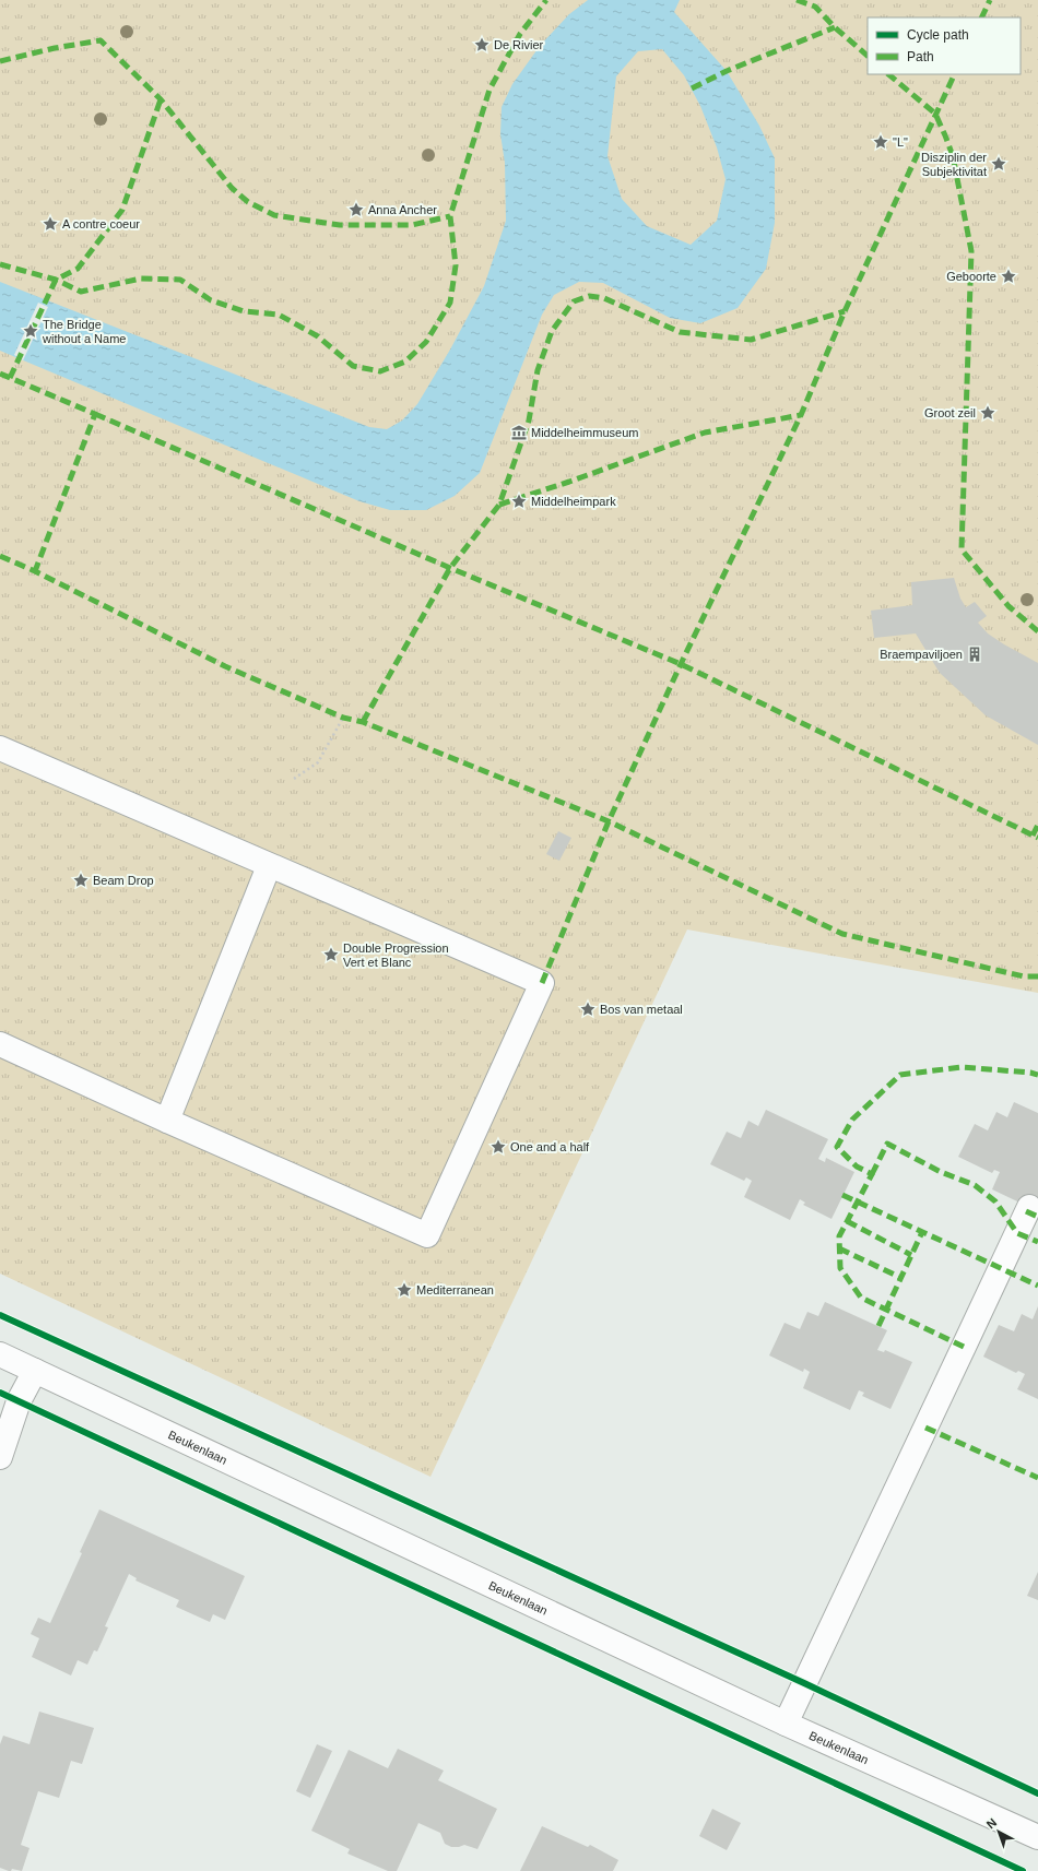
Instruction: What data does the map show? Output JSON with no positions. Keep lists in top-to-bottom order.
{
  "streets": {
    "street": ["Beukenlaan"]
  },
  "places": {
    "place": [
      "De Rivier",
      "\"L\"",
      "Disziplin der Subjektivitat",
      "Anna Ancher",
      "A contre coeur",
      "Geboorte",
      "The Bridge without a Name",
      "Groot zeil",
      "Middelheimpark",
      "Beam Drop",
      "Double Progression Vert et Blanc",
      "Bos van metaal",
      "One and a half",
      "Mediterranean"
    ],
    "museum": ["Middelheimmuseum"],
    "building": ["Braempaviljoen"]
  },
  "legend": ["Cycle path", "Path"],
  "north": "top left"
}
